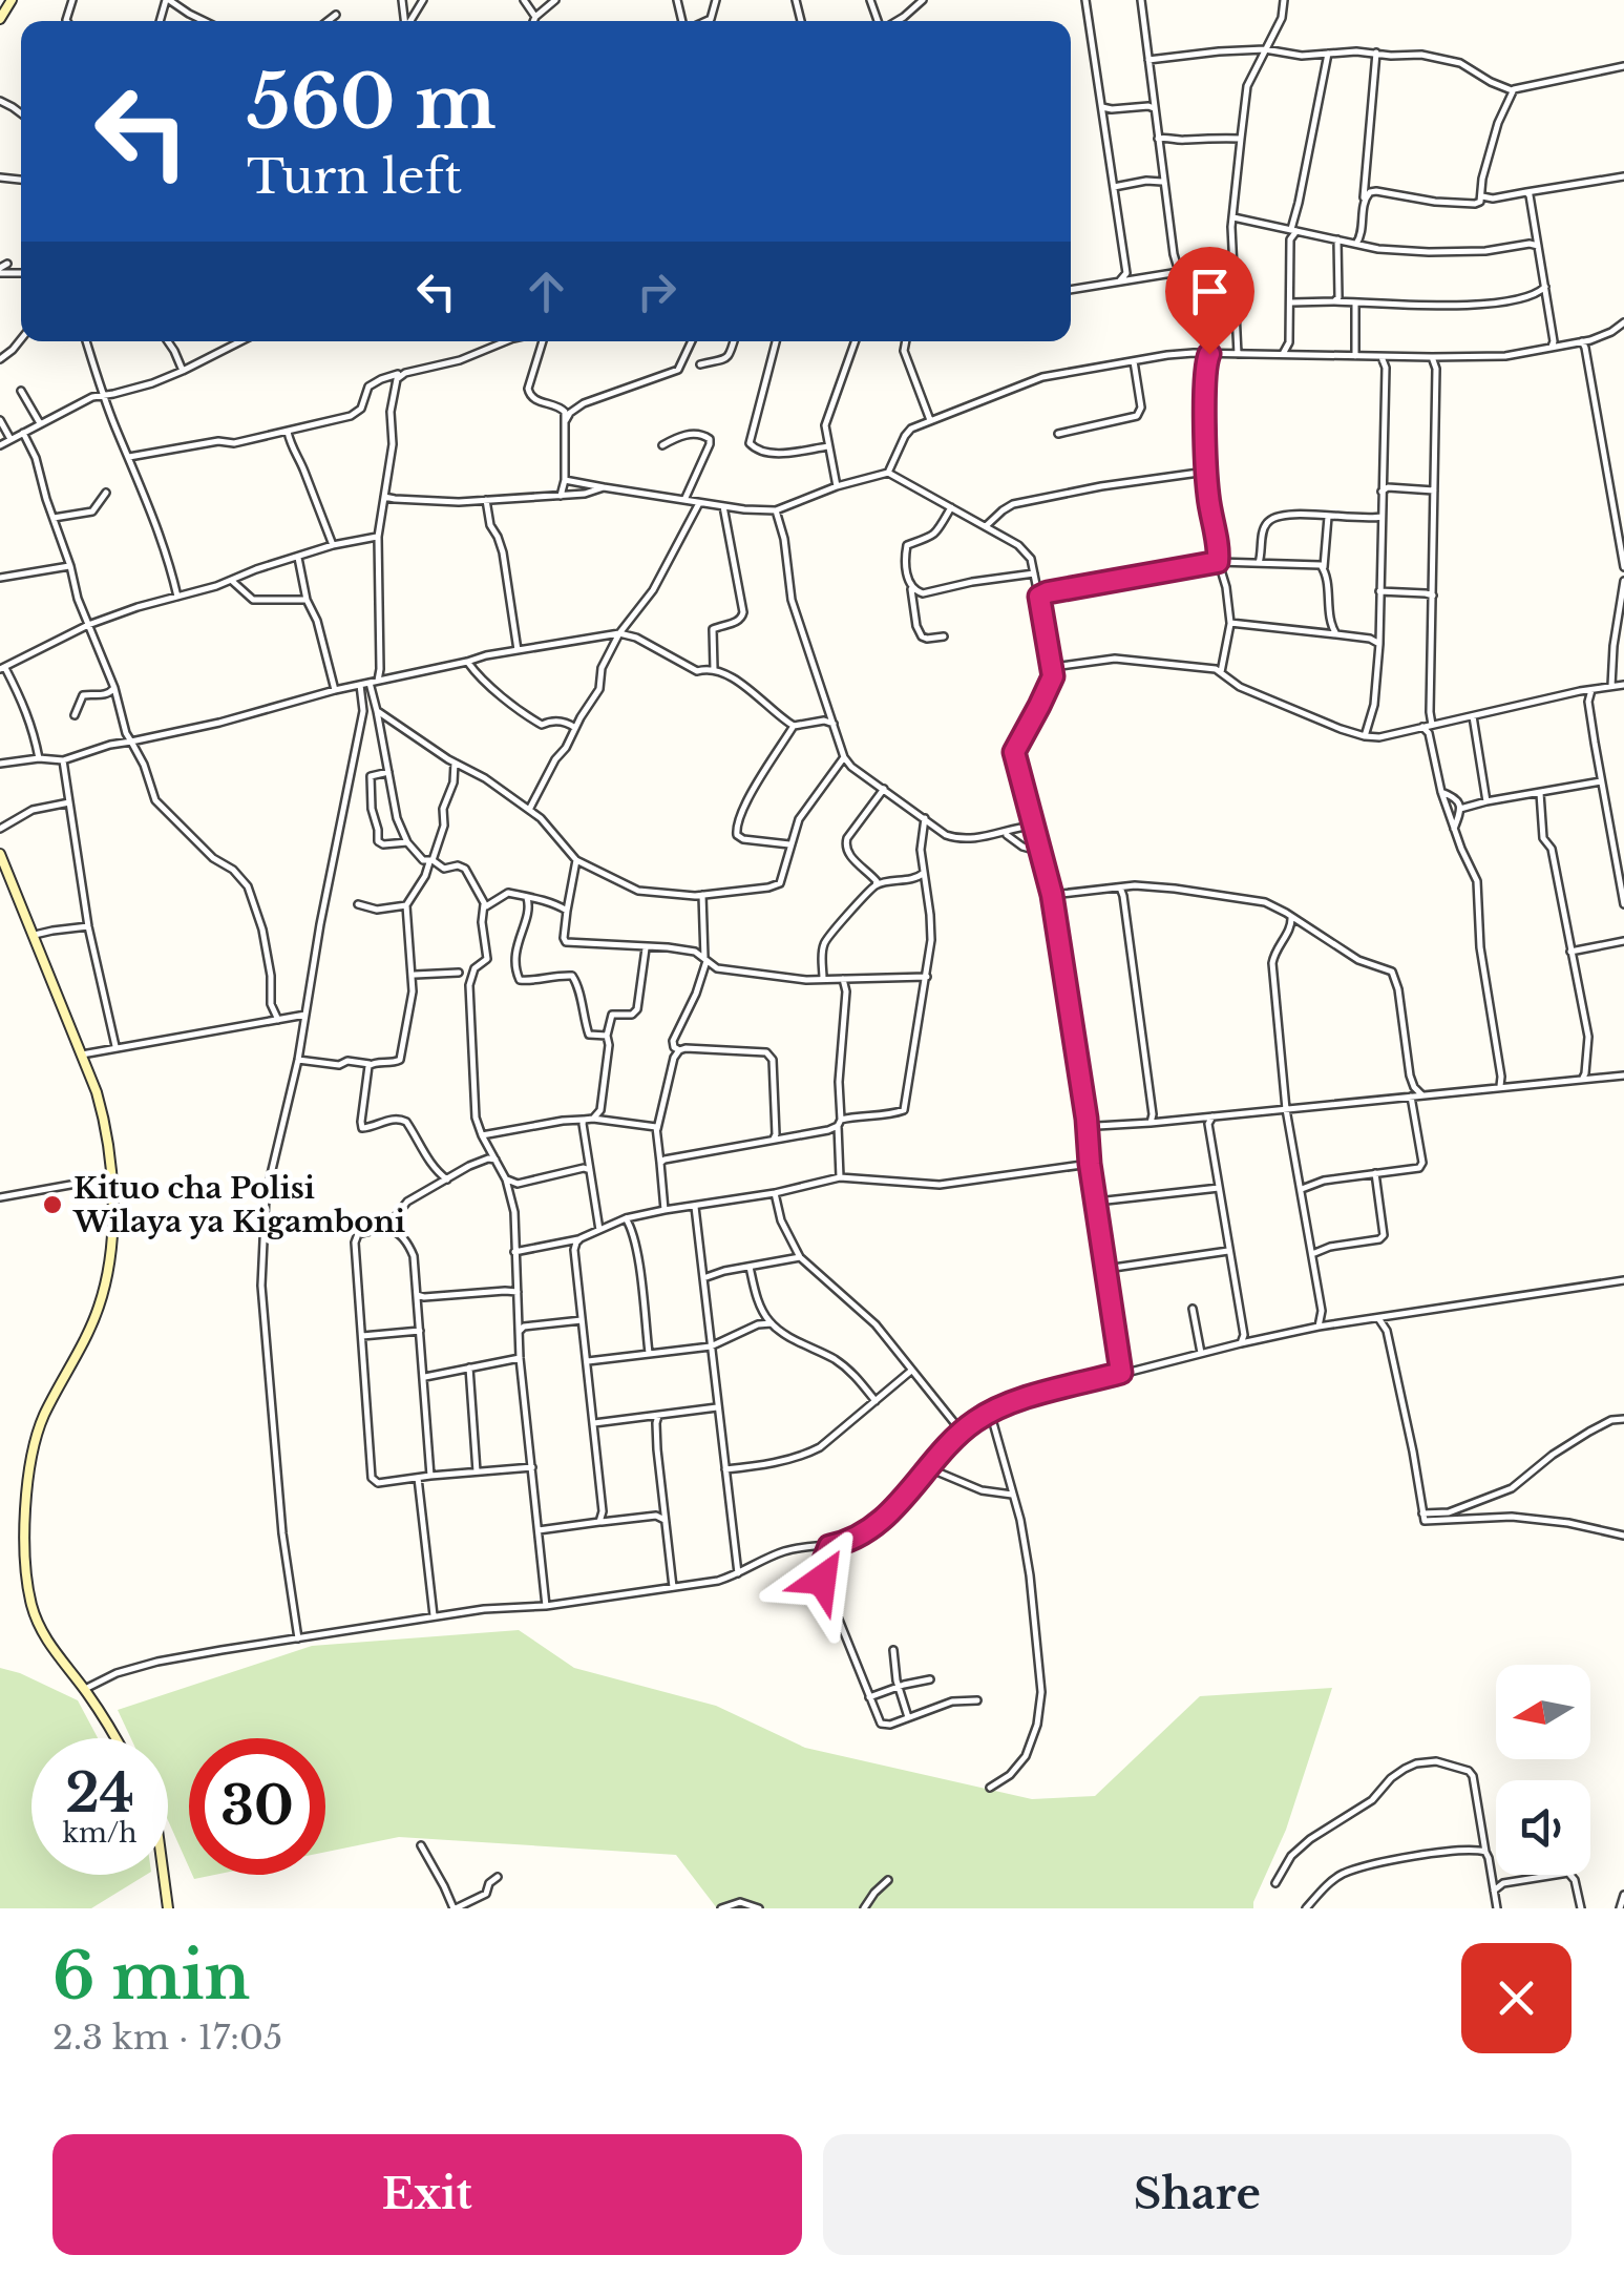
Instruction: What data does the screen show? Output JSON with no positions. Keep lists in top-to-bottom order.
{
  "places": ["Kituo cha Polisi Wilaya ya Kigamboni"],
  "north": "left",
  "page": {
    "turn": ["560 m", "Turn left"],
    "speed": "24 km/h",
    "limit": "30",
    "heading": ["6 min", "2.3 km · 17:05"],
    "buttons": ["Exit", "Share"]
  }
}
